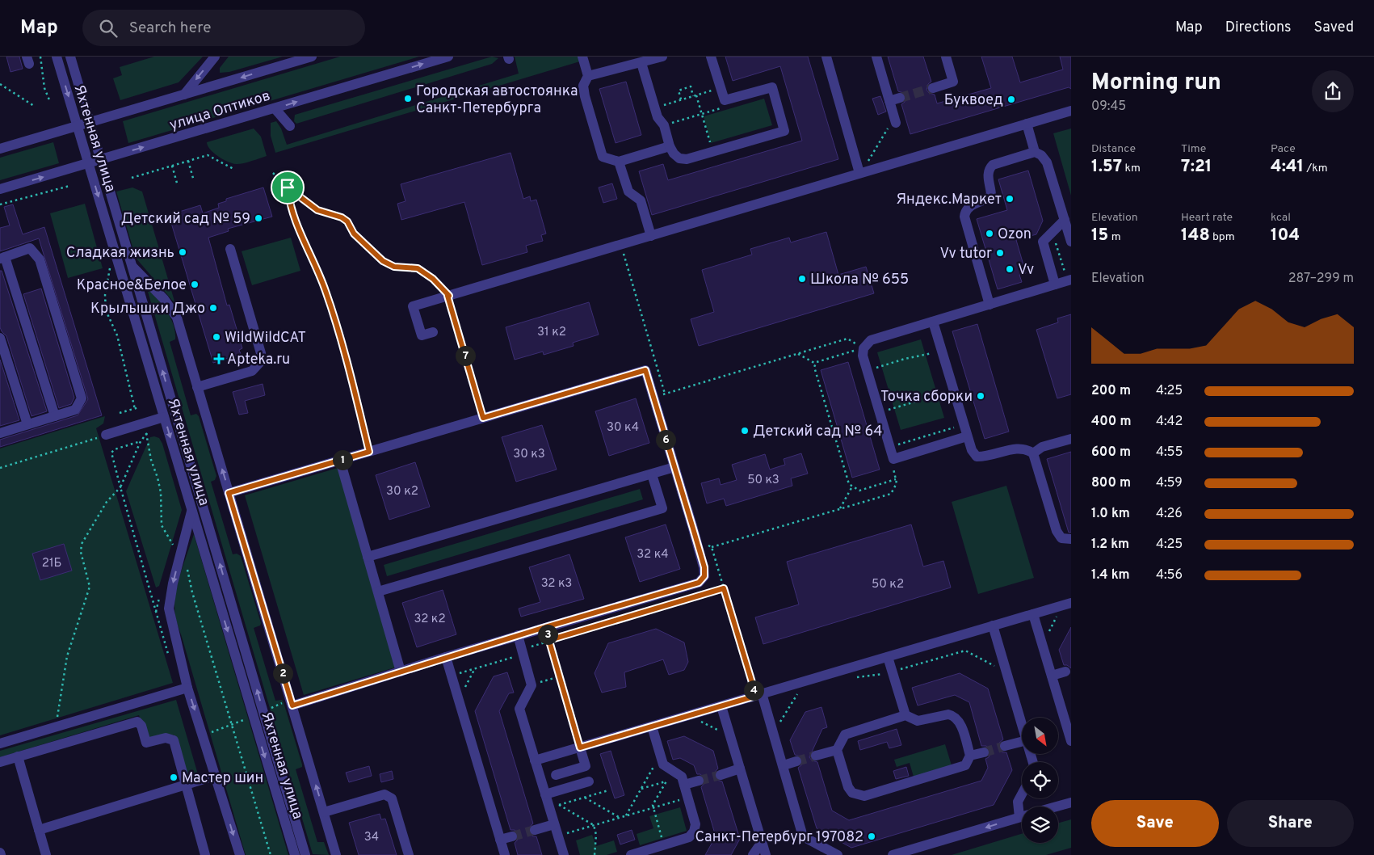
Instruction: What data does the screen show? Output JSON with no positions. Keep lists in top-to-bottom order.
{
  "streets": {
    "street": ["улица Оптиков", "Яхтенная улица"]
  },
  "crossings": [
    ["улица Оптиков", "Яхтенная улица"]
  ],
  "places": {
    "other": [
      "Городская автостоянка Санкт-Петербурга",
      "Буквоед",
      "Яндекс.Маркет",
      "Детский сад № 59",
      "Ozon",
      "Сладкая жизнь",
      "Vv tutor",
      "Vv",
      "Школа № 655",
      "Красное&Белое",
      "Крылышки Джо",
      "WildWildCAT",
      "Точка сборки",
      "Детский сад № 64",
      "Мастер шин",
      "Санкт-Петербург 197082"
    ],
    "health": ["Apteka.ru"]
  },
  "house_numbers": [
    "31 к2",
    "30 к4",
    "30 к3",
    "50 к3",
    "30 к2",
    "32 к4",
    "21Б",
    "32 к3",
    "50 к2",
    "32 к2",
    "34"
  ],
  "north": "bottom right",
  "page": {
    "header": "Map",
    "search": "Search here",
    "nav": ["Map", "Directions", "Saved"],
    "heading": ["Morning run", "09:45"],
    "stats": [
      ["Distance", "1.57 km"],
      ["Time", "7:21"],
      ["Pace", "4:41 /km"],
      ["Elevation", "15 m"],
      ["Heart rate", "148 bpm"],
      ["kcal", "104"]
    ],
    "chart": ["Elevation", "287–299 m"],
    "pins": [
      "7",
      "6",
      "1",
      "3",
      "2",
      "4"
    ],
    "list": [
      {
        "name": "200 m",
        "note": "4:25"
      },
      {
        "name": "400 m",
        "note": "4:42"
      },
      {
        "name": "600 m",
        "note": "4:55"
      },
      {
        "name": "800 m",
        "note": "4:59"
      },
      {
        "name": "1.0 km",
        "note": "4:26"
      },
      {
        "name": "1.2 km",
        "note": "4:25"
      },
      {
        "name": "1.4 km",
        "note": "4:56"
      }
    ],
    "buttons": ["Save", "Share"]
  }
}
